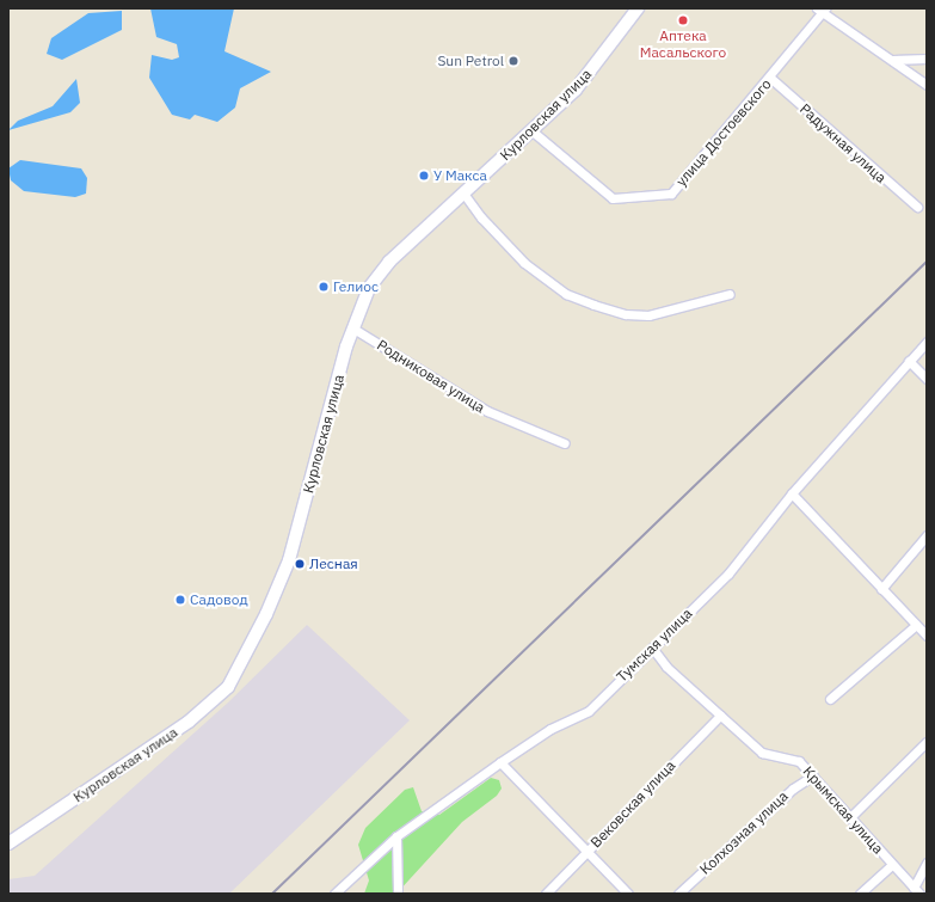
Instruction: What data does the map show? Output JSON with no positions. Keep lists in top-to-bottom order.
{
  "streets": {
    "main road": ["Курловская улица"],
    "street": [
      "улица Достоевского",
      "Радужная улица",
      "Родниковая улица",
      "Тумская улица",
      "Вековская улица",
      "Крымская улица",
      "Колхозная улица"
    ]
  },
  "crossings": [
    ["Курловская улица", "улица Достоевского"],
    ["Курловская улица", "Родниковая улица"],
    ["улица Достоевского", "Радужная улица"],
    ["Тумская улица", "Крымская улица"],
    ["Вековская улица", "Крымская улица"],
    ["Крымская улица", "Колхозная улица"]
  ],
  "places": [
    "Аптека Масальского",
    "Sun Petrol",
    "У Макса",
    "Гелиос",
    "Лесная",
    "Садовод"
  ]
}
